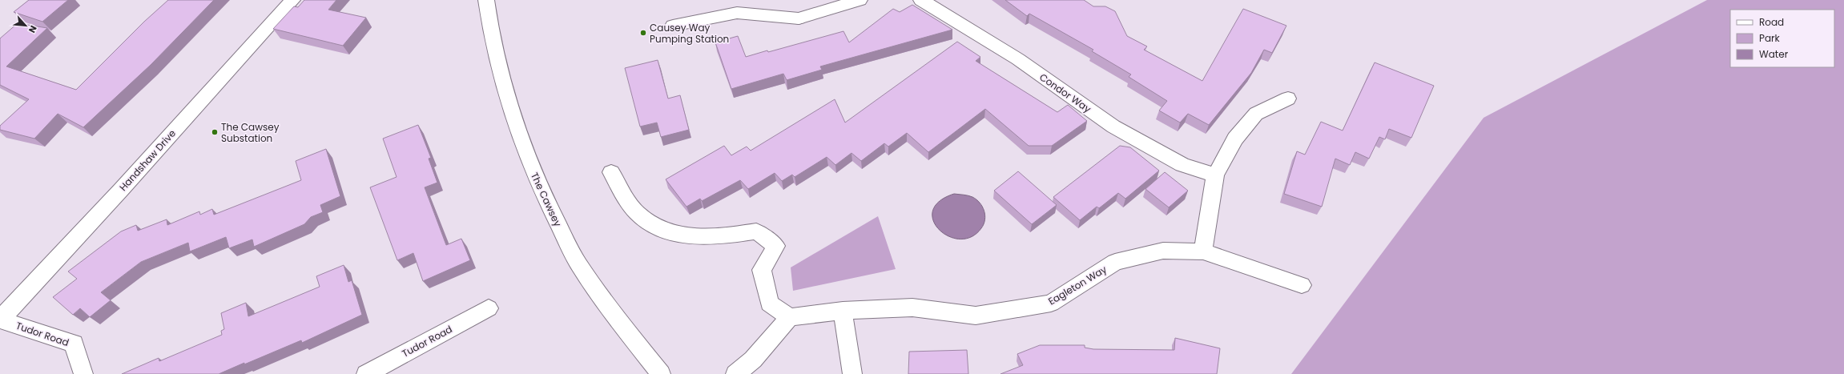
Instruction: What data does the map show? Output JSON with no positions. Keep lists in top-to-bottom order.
{
  "streets": {
    "street": [
      "Condor Way",
      "Handshaw Drive",
      "The Cawsey",
      "Eagleton Way",
      "Tudor Road"
    ]
  },
  "crossings": [
    ["Handshaw Drive", "Tudor Road"]
  ],
  "places": ["Causey Way Pumping Station", "The Cawsey Substation"],
  "legend": ["Road", "Park", "Water"],
  "north": "bottom right"
}
